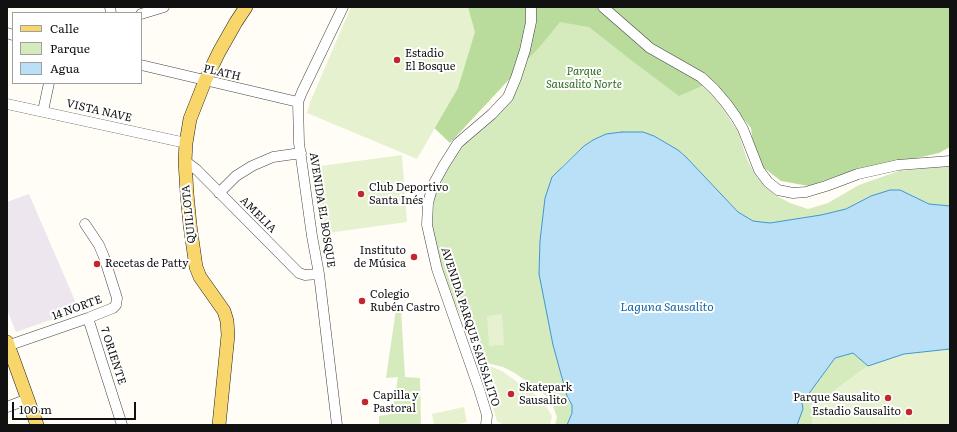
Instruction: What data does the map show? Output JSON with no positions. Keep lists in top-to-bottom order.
{
  "streets": {
    "main road": ["QUILLOTA"],
    "street": [
      "PLATH",
      "VISTA NAVE",
      "AVENIDA EL BOSQUE",
      "AMELIA",
      "14 NORTE",
      "AVENIDA PARQUE SAUSALITO",
      "7 ORIENTE"
    ]
  },
  "crossings": [
    ["PLATH", "AVENIDA EL BOSQUE"],
    ["PLATH", "QUILLOTA"],
    ["VISTA NAVE", "QUILLOTA"],
    ["AVENIDA EL BOSQUE", "AMELIA"],
    ["QUILLOTA", "AMELIA"],
    ["14 NORTE", "7 ORIENTE"]
  ],
  "water": ["Laguna Sausalito"],
  "parks": ["Parque Sausalito Norte"],
  "places": [
    "Estadio El Bosque",
    "Club Deportivo Santa Inés",
    "Instituto de Música",
    "Recetas de Patty",
    "Colegio Rubén Castro",
    "Skatepark Sausalito",
    "Parque Sausalito",
    "Capilla y Pastoral",
    "Estadio Sausalito"
  ],
  "legend": ["Calle", "Parque", "Agua"],
  "scale_bar": "100 m"
}
